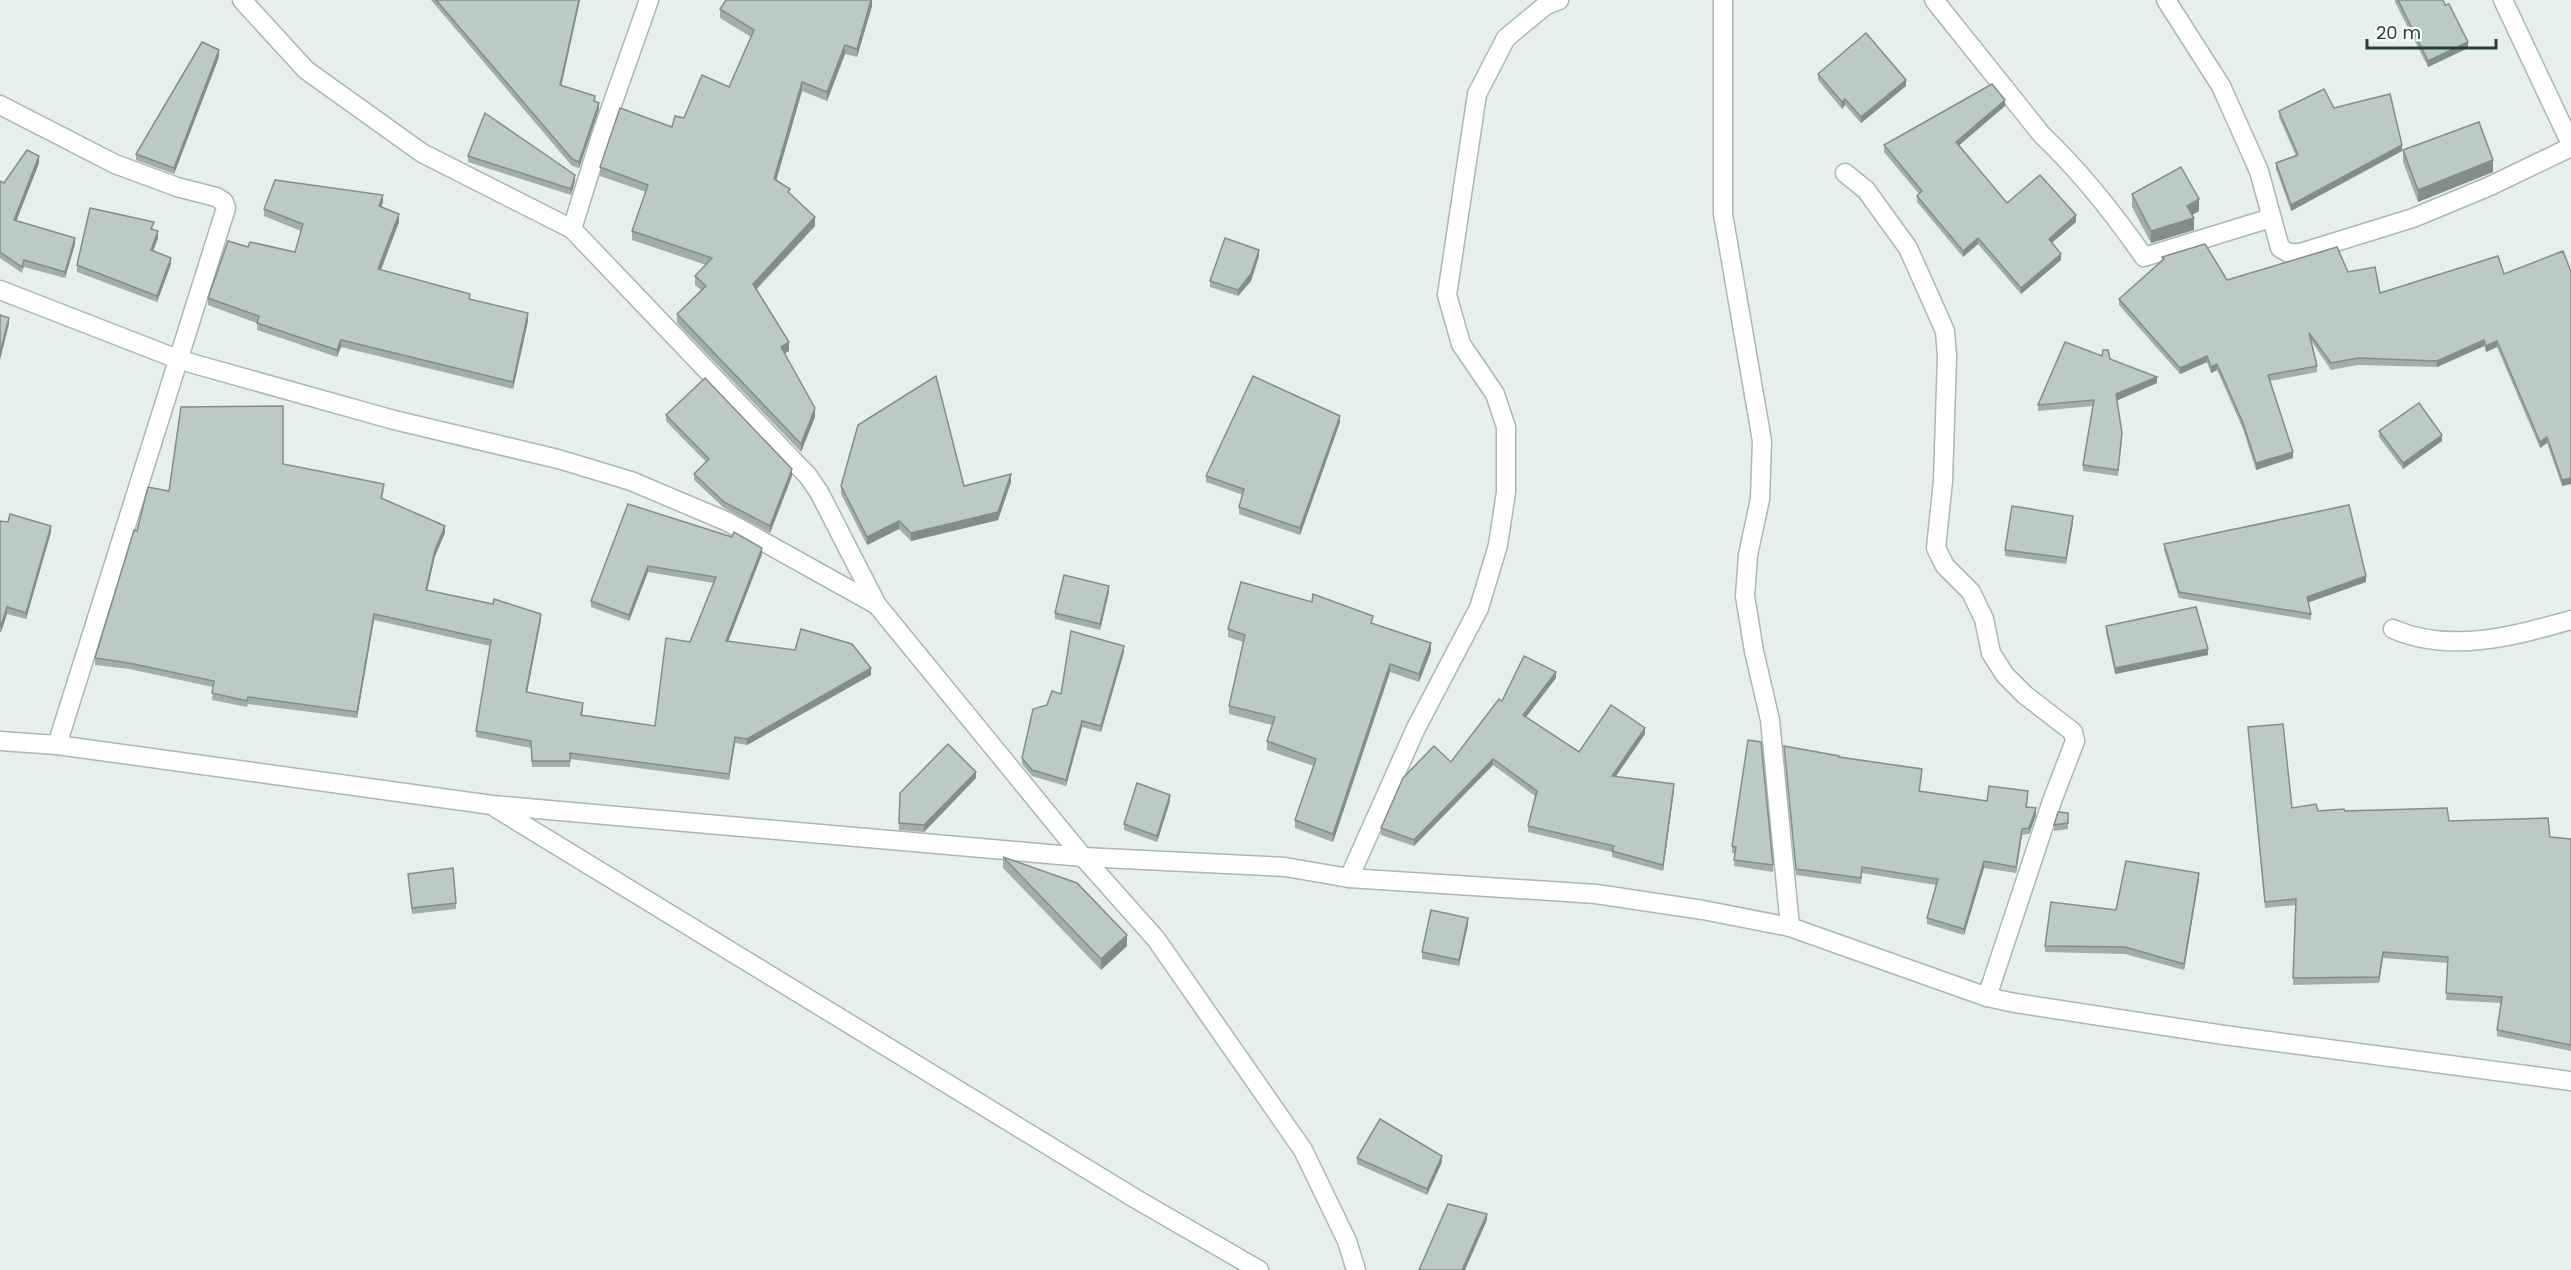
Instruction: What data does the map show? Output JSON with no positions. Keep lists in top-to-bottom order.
{
  "scale_bar": "20 m"
}
